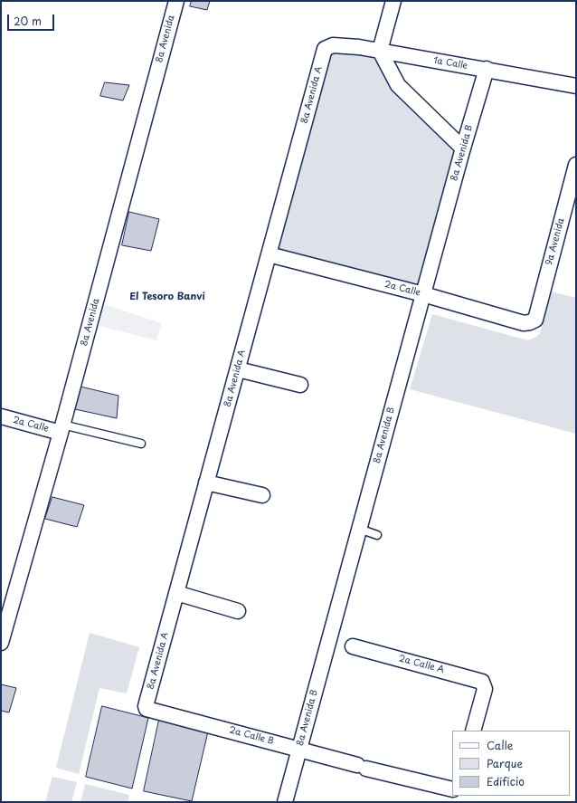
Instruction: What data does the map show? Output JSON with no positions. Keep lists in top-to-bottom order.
{
  "streets": {
    "street": [
      "8a Avenida",
      "1a Calle",
      "8a Avenida A",
      "8a Avenida B",
      "9a Avenida",
      "2a Calle",
      "2a Calle A",
      "2a Calle B"
    ]
  },
  "crossings": [
    ["8a Avenida", "2a Calle"],
    ["1a Calle", "8a Avenida A"],
    ["1a Calle", "8a Avenida B"],
    ["8a Avenida A", "2a Calle"],
    ["8a Avenida A", "2a Calle B"],
    ["8a Avenida B", "2a Calle"],
    ["8a Avenida B", "2a Calle B"],
    ["9a Avenida", "2a Calle"]
  ],
  "districts": ["El Tesoro Banvi"],
  "legend": ["Calle", "Parque", "Edificio"],
  "scale_bar": "20 m"
}
